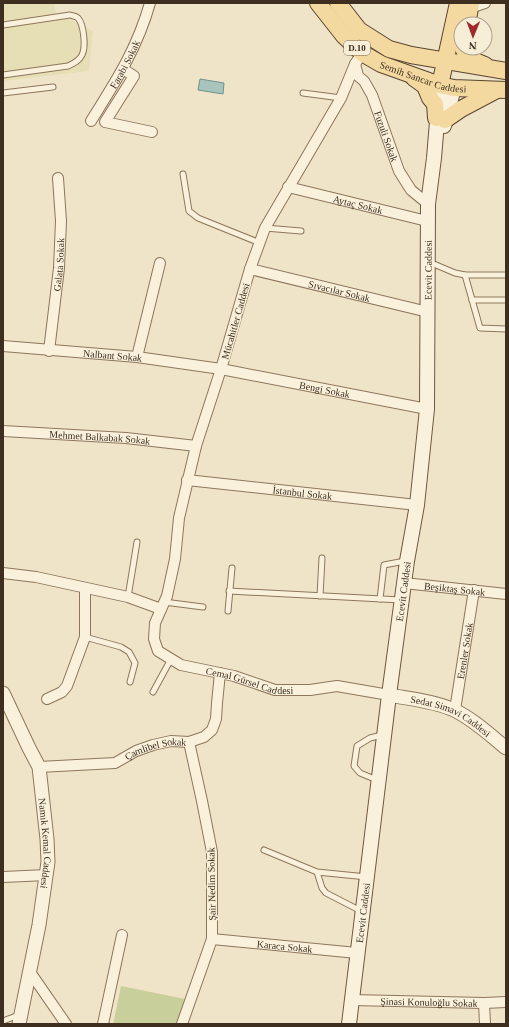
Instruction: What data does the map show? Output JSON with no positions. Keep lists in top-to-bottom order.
{
  "streets": {
    "main road": ["D.10", "Semih Sancar Caddesi", "Ecevit Caddesi"],
    "street": [
      "Farabi Sokak",
      "Fuzuli Sokak",
      "Aytaç Sokak",
      "Galata Sokak",
      "Sıvacılar Sokak",
      "Mücahitler Caddesi",
      "Nalbant Sokak",
      "Bengi Sokak",
      "Mehmet Balkabak Sokak",
      "İstanbul Sokak",
      "Beşiktaş Sokak",
      "Erenler Sokak",
      "Cemal Gürsel Caddesi",
      "Sedat Simavi Caddesi",
      "Çamlibel Sokak",
      "Namık Kemal Caddesi",
      "Şair Nedim Sokak",
      "Karaca Sokak",
      "Şinasi Konuloğlu Sokak"
    ]
  },
  "crossings": [
    ["Semih Sancar Caddesi", "Fuzuli Sokak"],
    ["Semih Sancar Caddesi", "Ecevit Caddesi"],
    ["Semih Sancar Caddesi", "Mücahitler Caddesi"],
    ["Fuzuli Sokak", "Ecevit Caddesi"],
    ["Fuzuli Sokak", "Mücahitler Caddesi"],
    ["Aytaç Sokak", "Ecevit Caddesi"],
    ["Aytaç Sokak", "Mücahitler Caddesi"],
    ["Galata Sokak", "Nalbant Sokak"],
    ["Ecevit Caddesi", "Sıvacılar Sokak"],
    ["Ecevit Caddesi", "Bengi Sokak"],
    ["Ecevit Caddesi", "İstanbul Sokak"],
    ["Ecevit Caddesi", "Beşiktaş Sokak"],
    ["Ecevit Caddesi", "Cemal Gürsel Caddesi"],
    ["Ecevit Caddesi", "Sedat Simavi Caddesi"],
    ["Ecevit Caddesi", "Karaca Sokak"],
    ["Ecevit Caddesi", "Şinasi Konuloğlu Sokak"],
    ["Sıvacılar Sokak", "Mücahitler Caddesi"],
    ["Mücahitler Caddesi", "Nalbant Sokak"],
    ["Mücahitler Caddesi", "Bengi Sokak"],
    ["Mücahitler Caddesi", "Mehmet Balkabak Sokak"],
    ["Mücahitler Caddesi", "İstanbul Sokak"],
    ["Mücahitler Caddesi", "Cemal Gürsel Caddesi"],
    ["Nalbant Sokak", "Bengi Sokak"],
    ["Beşiktaş Sokak", "Erenler Sokak"],
    ["Erenler Sokak", "Sedat Simavi Caddesi"],
    ["Cemal Gürsel Caddesi", "Sedat Simavi Caddesi"],
    ["Cemal Gürsel Caddesi", "Çamlibel Sokak"],
    ["Çamlibel Sokak", "Namık Kemal Caddesi"],
    ["Çamlibel Sokak", "Şair Nedim Sokak"],
    ["Şair Nedim Sokak", "Karaca Sokak"]
  ],
  "north": "bottom"
}
